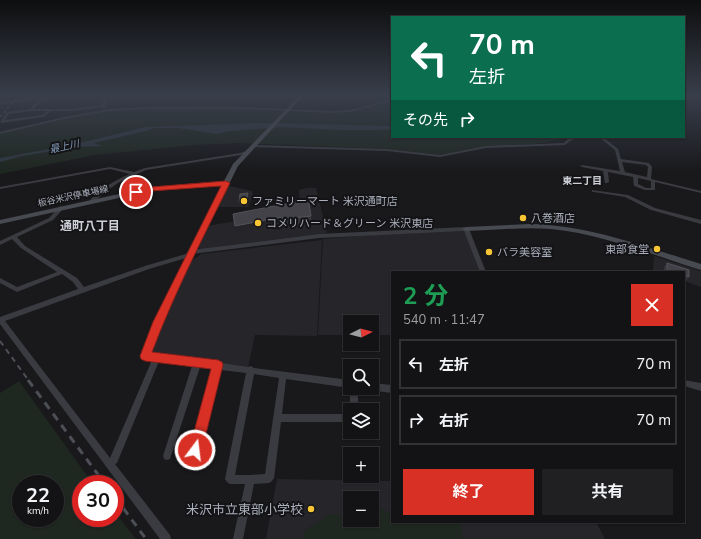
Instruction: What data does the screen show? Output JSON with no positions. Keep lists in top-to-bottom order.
{
  "streets": {
    "main road": ["板谷米沢停車場線"]
  },
  "districts": ["東二丁目", "通町八丁目"],
  "water": ["最上川"],
  "places": [
    "ファミリーマート 米沢通町店",
    "八巻酒店",
    "コメリハード＆グリーン 米沢東店",
    "東部食堂",
    "バラ美容室",
    "米沢市立東部小学校"
  ],
  "north": "right",
  "page": {
    "turn": ["70 m", "左折"],
    "then": "その先",
    "heading": ["2 分", "540 m · 11:47"],
    "map_buttons": ["+", "−"],
    "list": [
      {
        "name": "左折",
        "value": "70 m"
      },
      {
        "name": "右折",
        "value": "70 m"
      }
    ],
    "buttons": ["終了", "共有"],
    "speed": "22 km/h",
    "limit": "30"
  }
}
